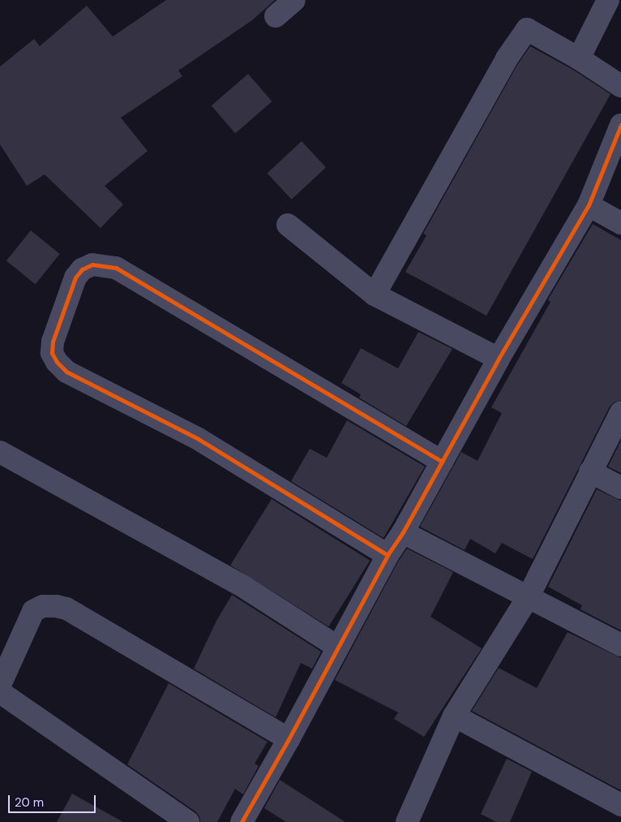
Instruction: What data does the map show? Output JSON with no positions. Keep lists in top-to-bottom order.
{
  "scale_bar": "20 m"
}
